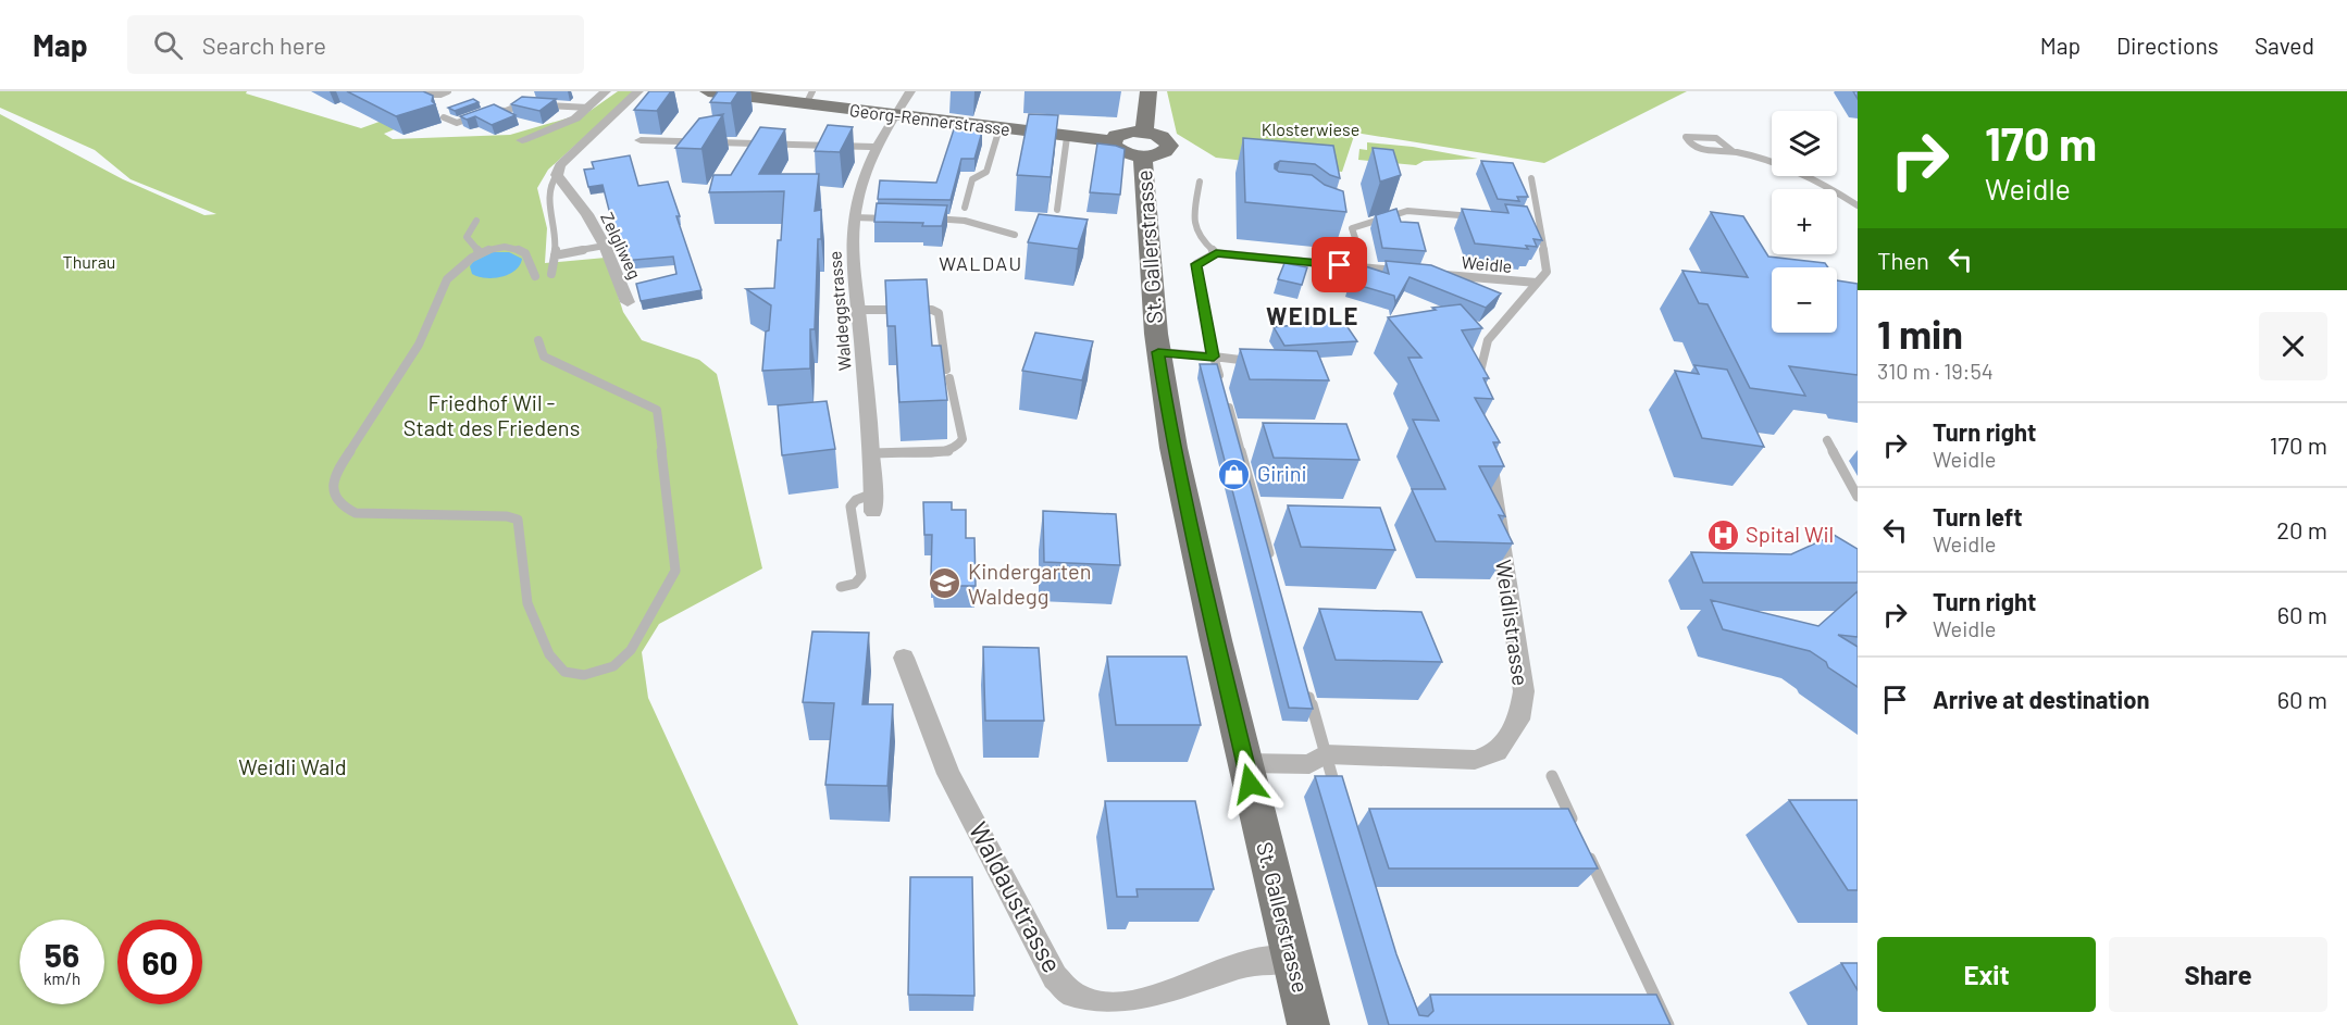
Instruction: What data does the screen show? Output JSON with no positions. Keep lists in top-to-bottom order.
{
  "streets": {
    "main road": ["Georg-Rennerstrasse", "St. Gallerstrasse"],
    "street": [
      "Zelgliweg",
      "Waldeggstrasse",
      "Weidlistrasse",
      "Waldaustrasse"
    ],
    "lane": ["Weidle"]
  },
  "crossings": [
    ["Georg-Rennerstrasse", "St. Gallerstrasse"],
    ["Georg-Rennerstrasse", "Waldeggstrasse"],
    ["St. Gallerstrasse", "Weidlistrasse"],
    ["St. Gallerstrasse", "Waldaustrasse"]
  ],
  "districts": ["WALDAU", "WEIDLE"],
  "parks": [
    "Klosterwiese",
    "Thurau",
    "Friedhof Wil - Stadt des Friedens",
    "Weidli Wald"
  ],
  "places": {
    "shop": ["Girini"],
    "hospital": ["Spital Wil"],
    "school or university": ["Kindergarten Waldegg"]
  },
  "page": {
    "header": "Map",
    "search": "Search here",
    "nav": ["Map", "Directions", "Saved"],
    "turn": ["170 m", "Weidle"],
    "map_buttons": ["+", "−"],
    "then": "Then",
    "heading": ["1 min", "310 m · 19:54"],
    "list": [
      {
        "name": "Turn right",
        "note": "Weidle",
        "value": "170 m"
      },
      {
        "name": "Turn left",
        "note": "Weidle",
        "value": "20 m"
      },
      {
        "name": "Turn right",
        "note": "Weidle",
        "value": "60 m"
      },
      {
        "name": "Arrive at destination",
        "value": "60 m"
      }
    ],
    "speed": "56 km/h",
    "limit": "60",
    "buttons": ["Exit", "Share"]
  }
}
